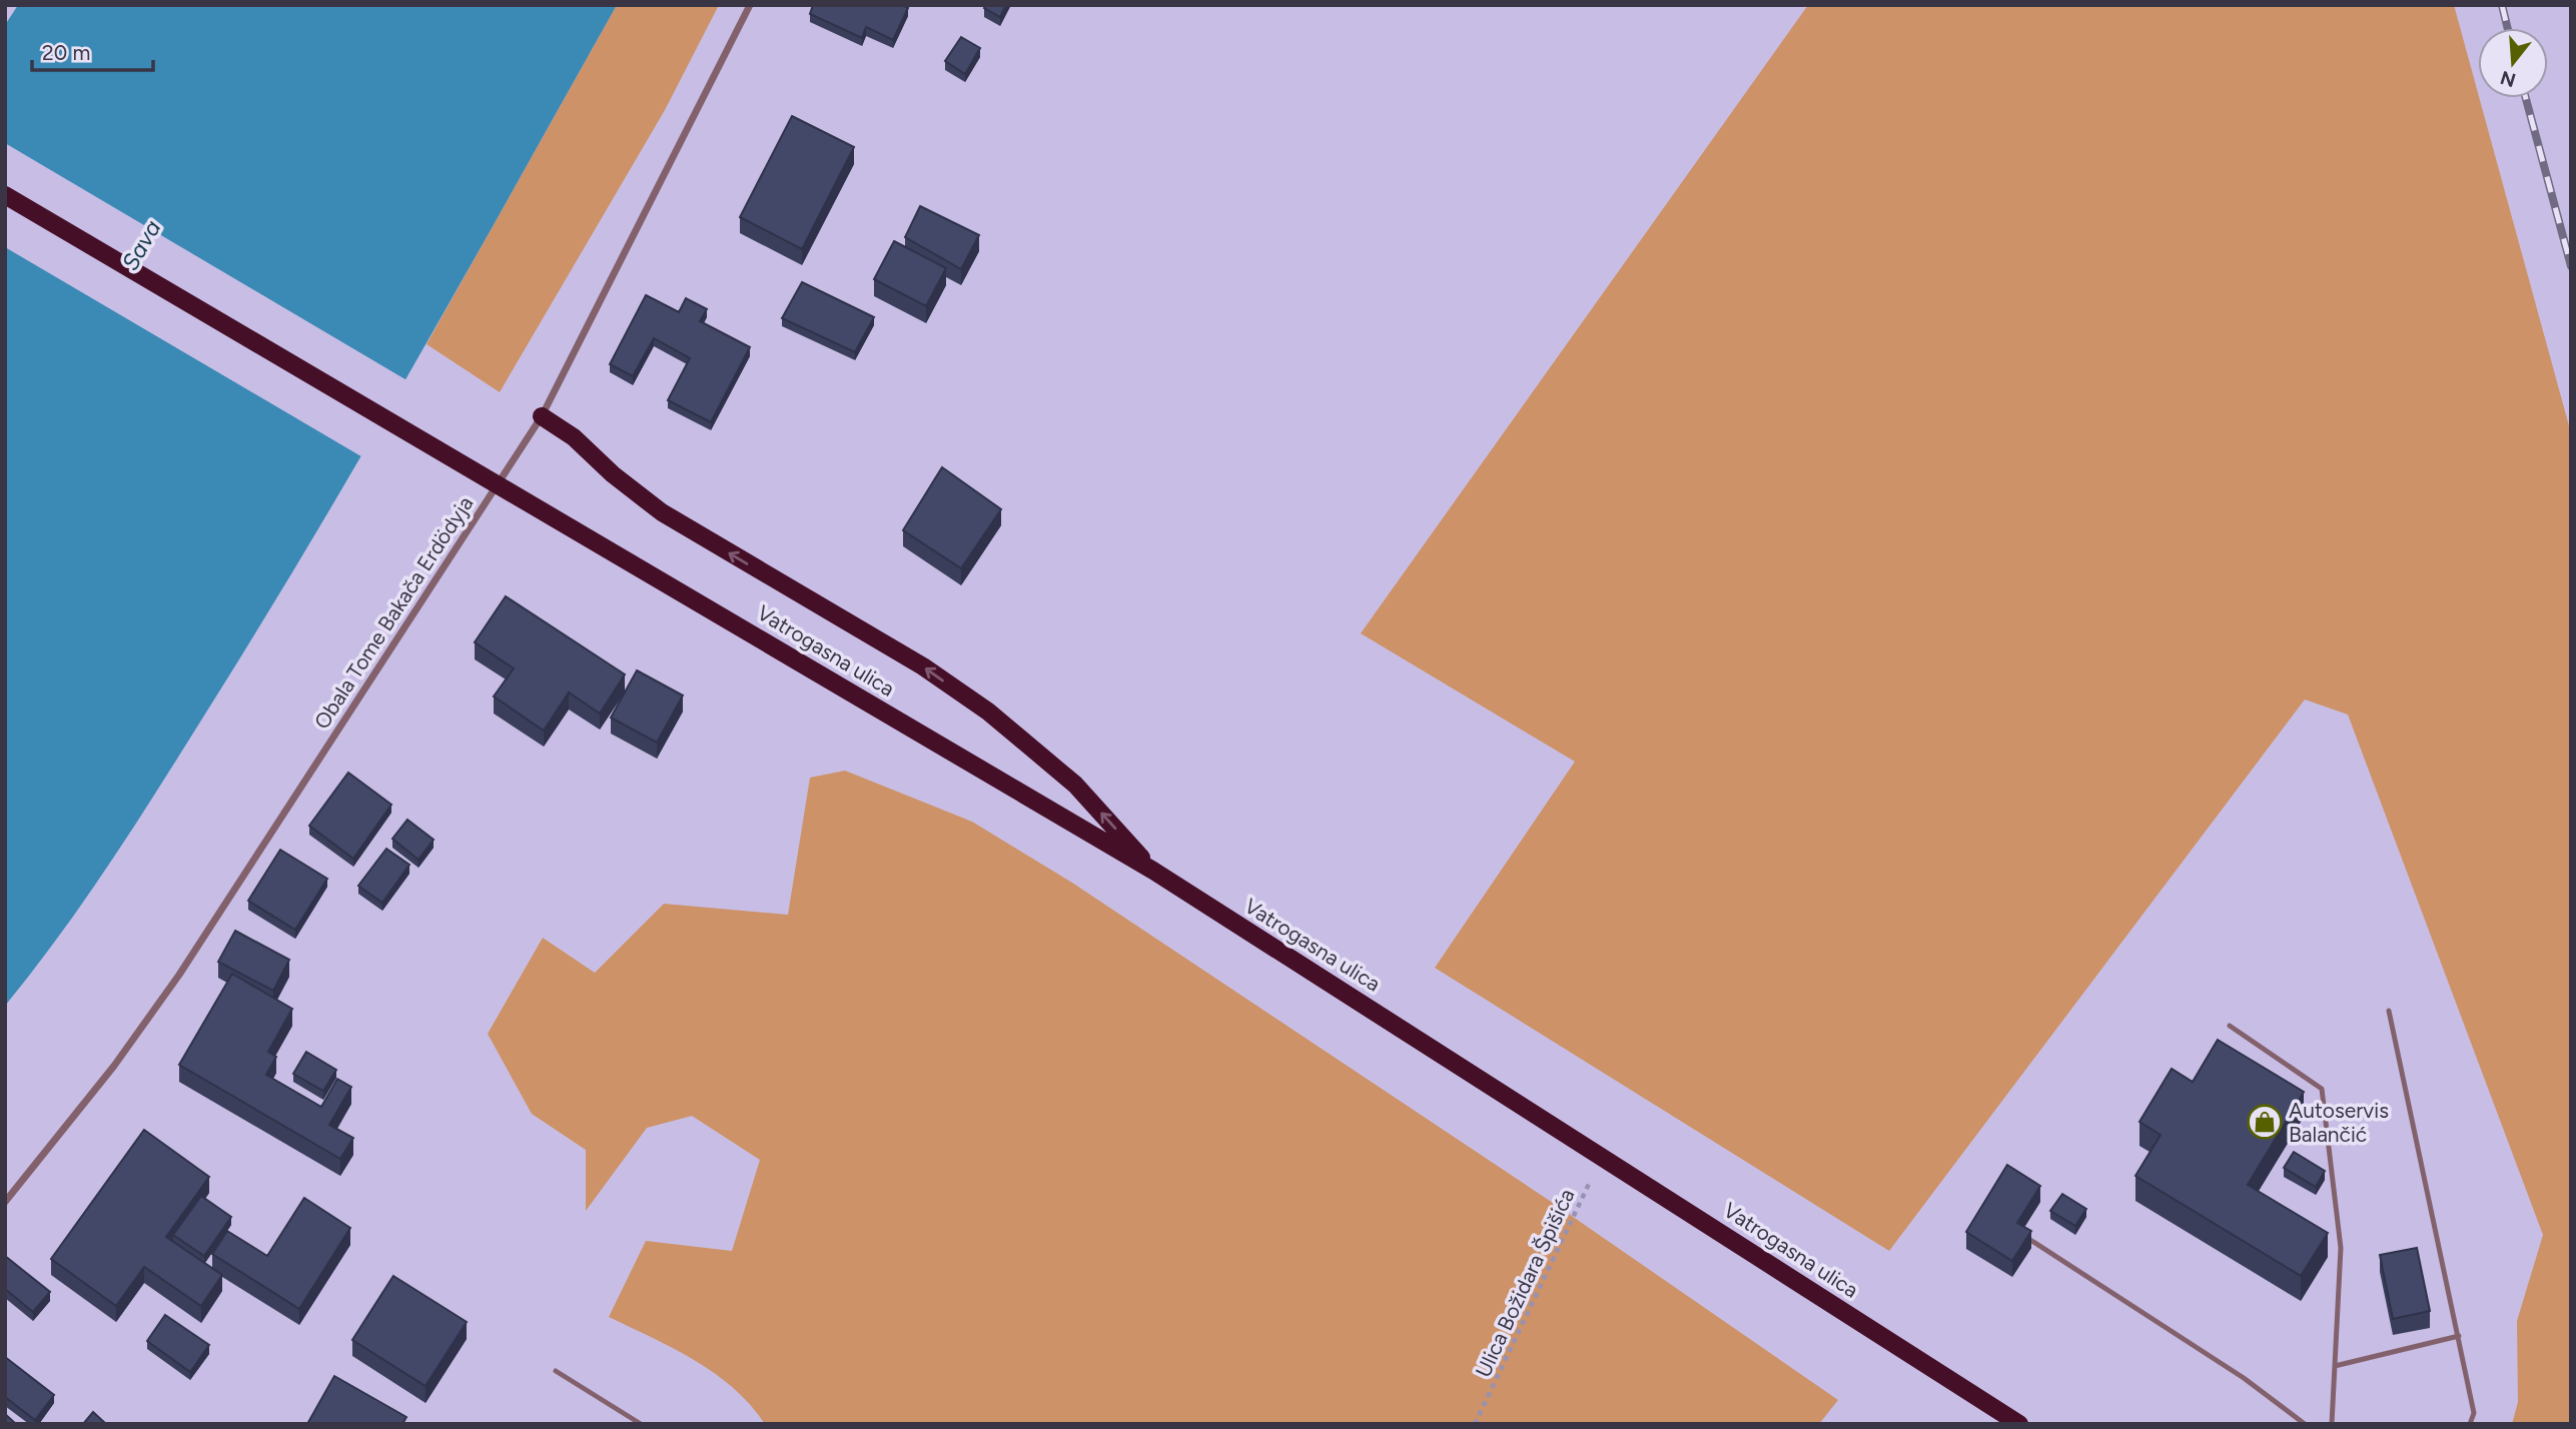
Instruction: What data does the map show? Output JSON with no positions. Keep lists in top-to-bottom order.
{
  "streets": {
    "main road": ["Vatrogasna ulica"],
    "street": ["Obala Tome Bakača Erdödyja"],
    "path": ["Ulica Božidara Špišića"]
  },
  "crossings": [
    ["Vatrogasna ulica", "Ulica Božidara Špišića"]
  ],
  "water": ["Sava"],
  "places": {
    "shop": ["Autoservis Balančić"]
  },
  "scale_bar": "20 m",
  "north": "bottom"
}
